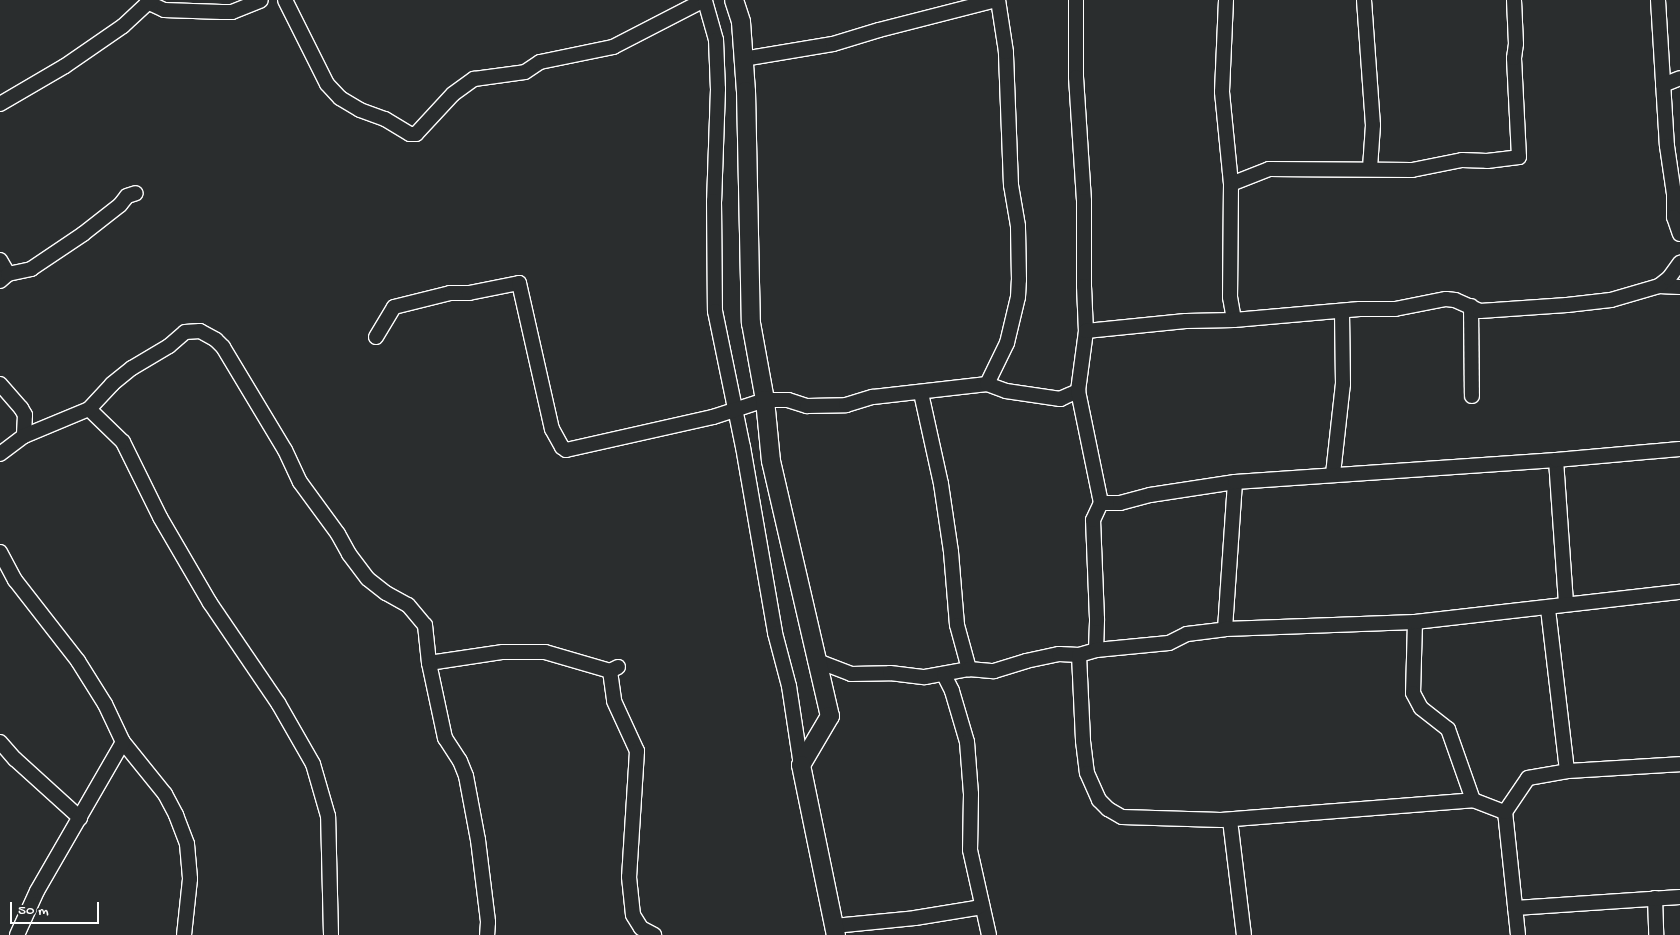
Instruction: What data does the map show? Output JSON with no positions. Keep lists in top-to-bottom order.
{
  "scale_bar": "50 m"
}
